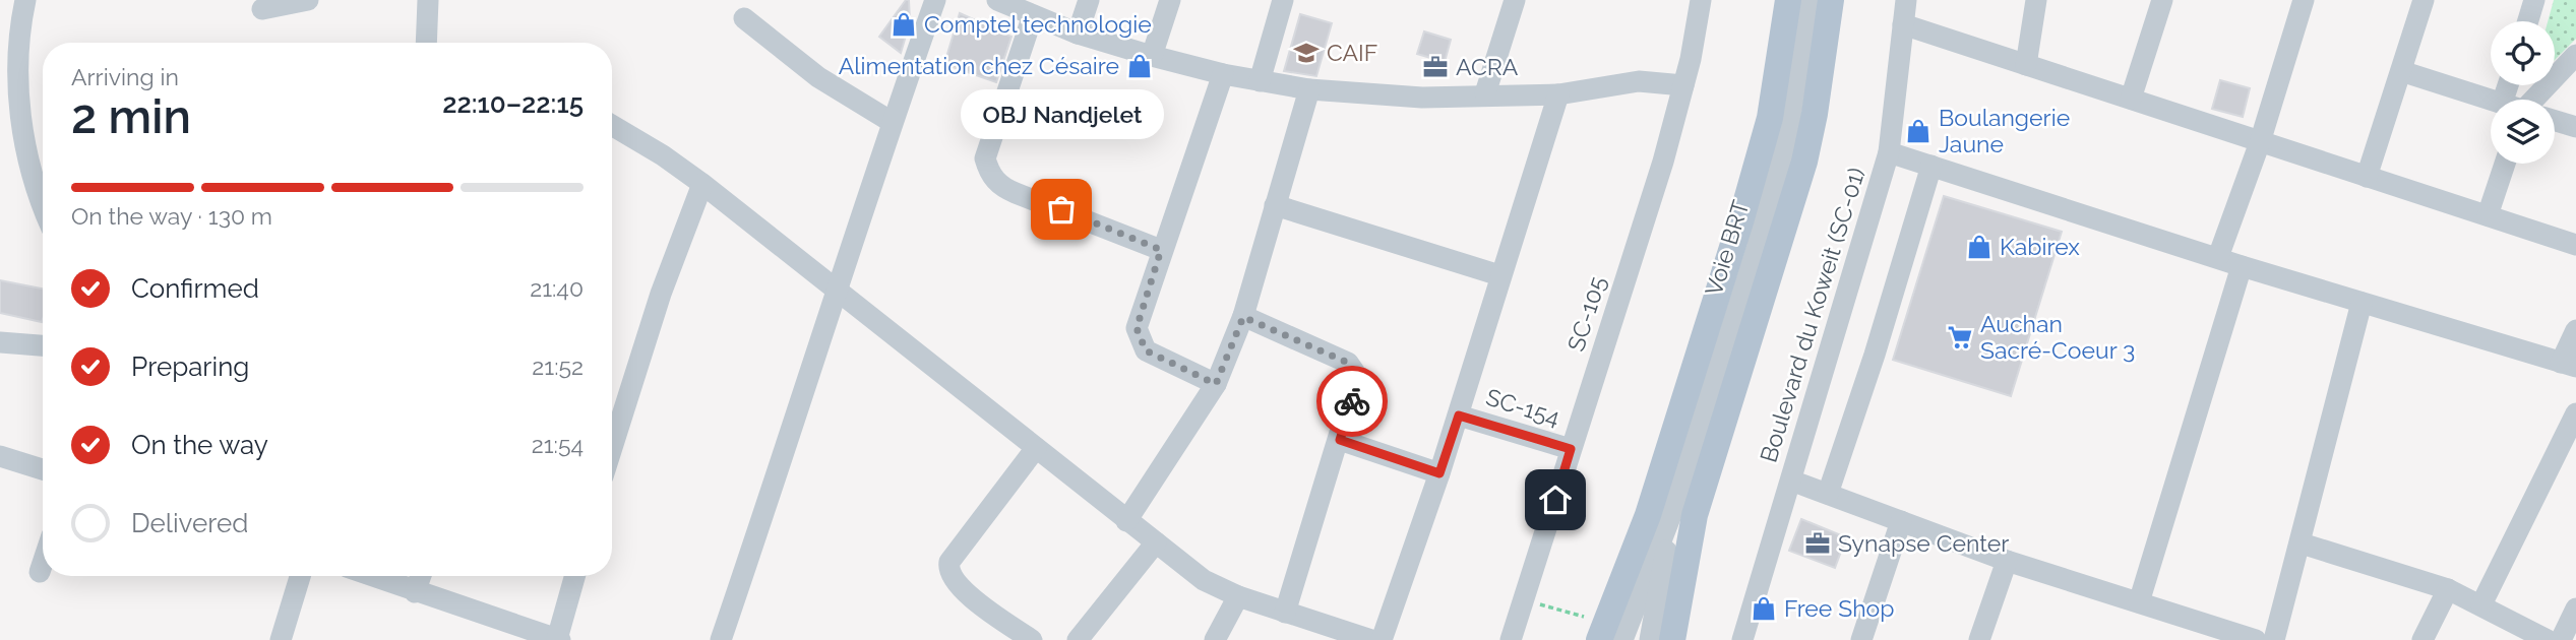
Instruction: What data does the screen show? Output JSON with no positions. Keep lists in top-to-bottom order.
{
  "streets": {
    "street": [
      "Voie BRT",
      "SC-105",
      "Boulevard du Koweit (SC-01)",
      "SC-154"
    ]
  },
  "crossings": [
    ["SC-105", "SC-154"]
  ],
  "places": {
    "shop": [
      "Comptel technologie",
      "Alimentation chez Césaire",
      "Boulangerie Jaune",
      "Kabirex",
      "Free Shop"
    ],
    "school or university": ["CAIF"],
    "office": ["ACRA", "Synapse Center"],
    "other": ["OBJ Nandjelet"],
    "supermarket": ["Auchan Sacré-Coeur 3"]
  },
  "page": {
    "heading": ["2 min", "Arriving in", "22:10–22:15"],
    "bubble": "OBJ Nandjelet",
    "bar": "On the way · 130 m",
    "list": [
      ["Confirmed", "21:40"],
      ["Preparing", "21:52"],
      ["On the way", "21:54"],
      "Delivered"
    ]
  }
}
